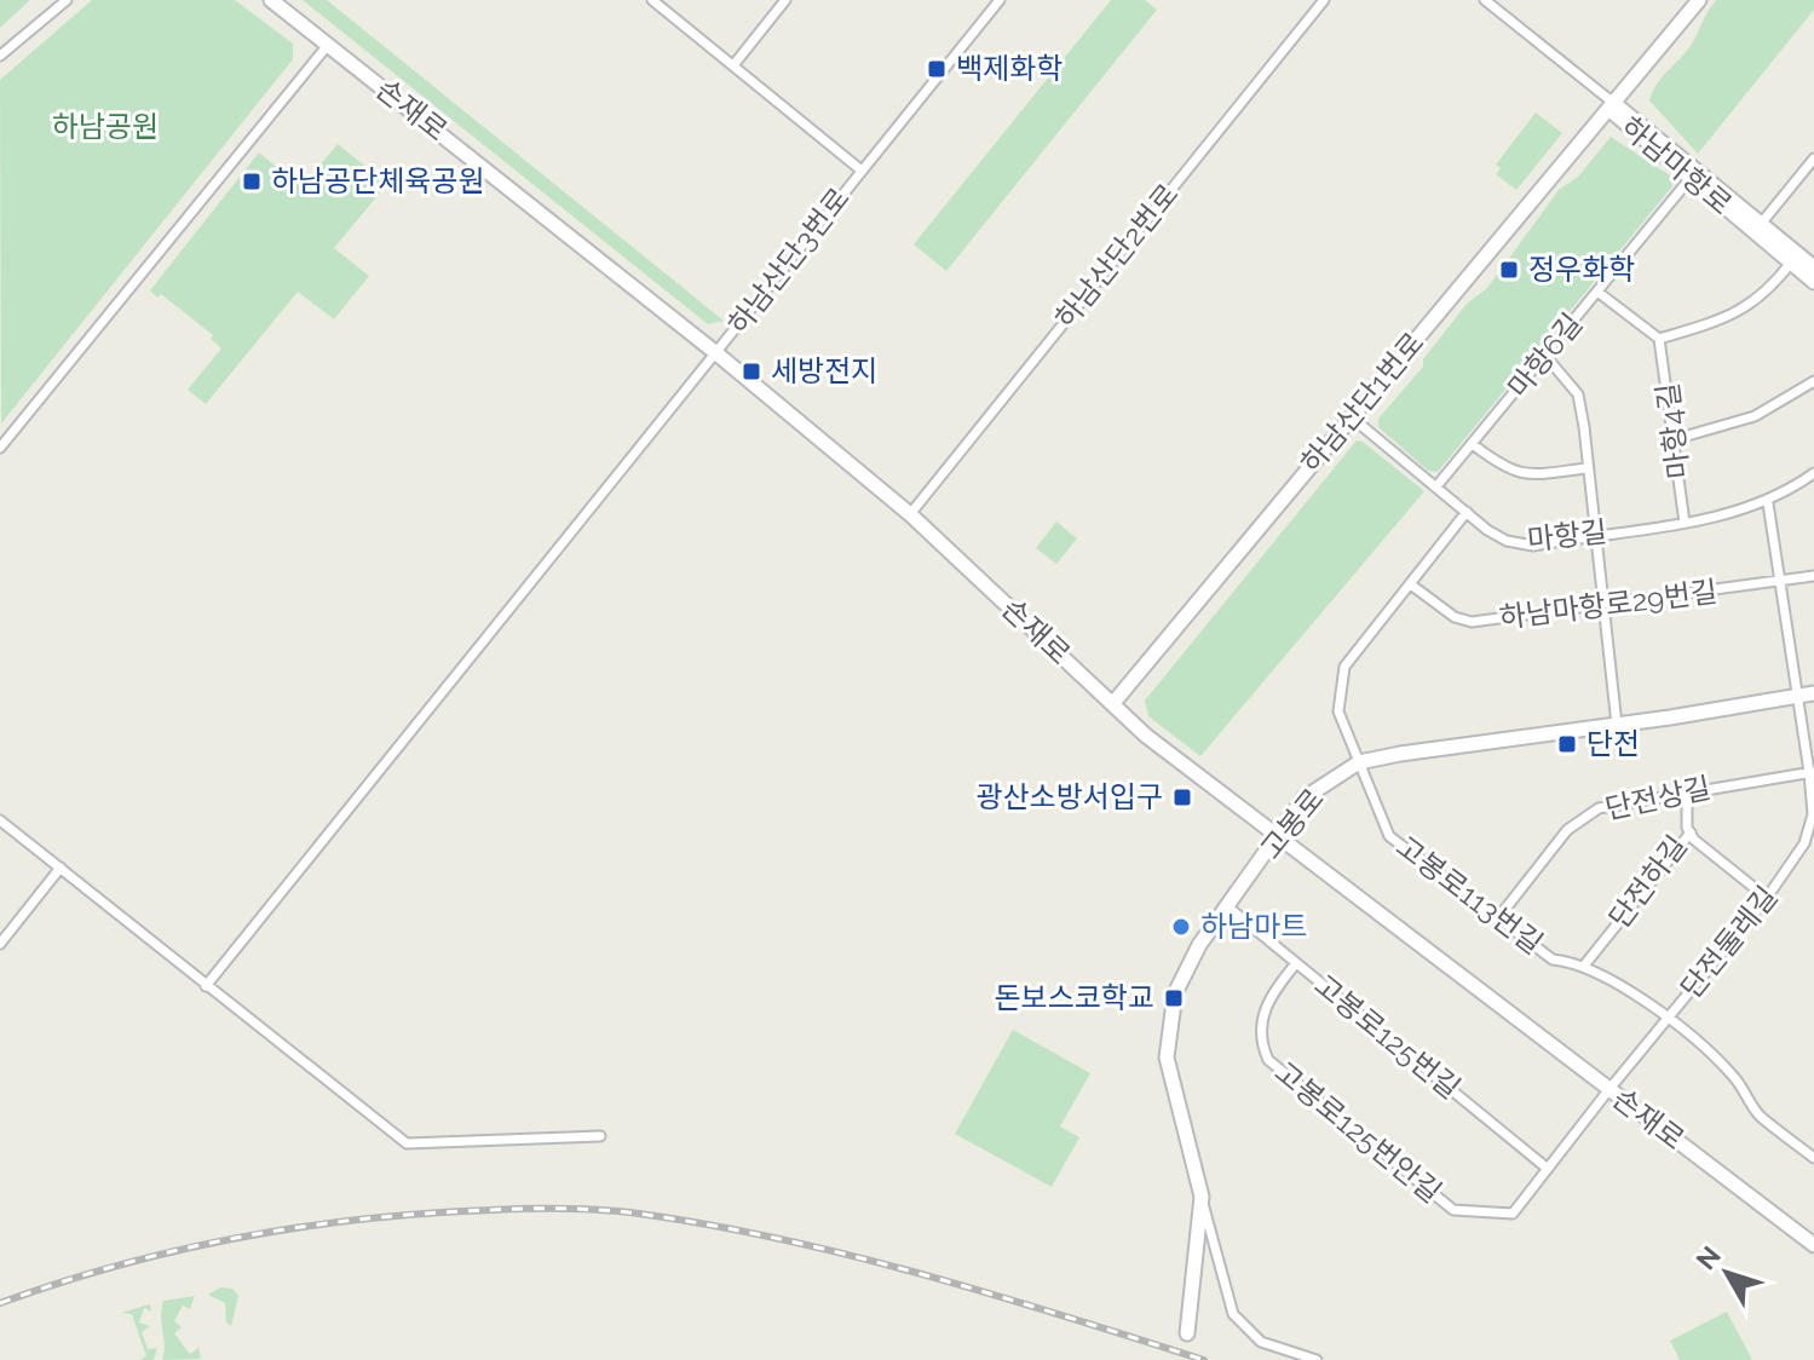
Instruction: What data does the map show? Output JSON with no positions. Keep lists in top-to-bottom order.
{
  "streets": {
    "main road": [
      "손재로",
      "하남마항로",
      "하남산단1번로",
      "고봉로"
    ],
    "street": [
      "하남산단2번로",
      "하남산단3번로",
      "마항6길",
      "마항4길",
      "마항길",
      "하남마항로29번길",
      "단전상길",
      "단전하길",
      "고봉로113번길",
      "단전둘레길",
      "고봉로125번길",
      "고봉로125번안길"
    ]
  },
  "crossings": [
    ["손재로", "하남산단2번로"],
    ["손재로", "하남산단3번로"],
    ["손재로", "하남산단1번로"],
    ["손재로", "고봉로"],
    ["손재로", "단전둘레길"],
    ["손재로", "고봉로125번안길"],
    ["하남마항로", "마항6길"],
    ["하남마항로", "하남산단1번로"],
    ["마항6길", "마항길"],
    ["하남산단1번로", "마항길"],
    ["마항4길", "마항길"],
    ["마항길", "고봉로113번길"],
    ["마항길", "단전둘레길"],
    ["하남마항로29번길", "고봉로113번길"],
    ["하남마항로29번길", "단전둘레길"],
    ["단전상길", "단전하길"],
    ["단전상길", "고봉로113번길"],
    ["단전상길", "단전둘레길"],
    ["고봉로", "고봉로113번길"],
    ["고봉로", "단전둘레길"],
    ["고봉로", "고봉로125번길"],
    ["단전하길", "고봉로113번길"],
    ["고봉로113번길", "단전둘레길"],
    ["단전둘레길", "고봉로125번안길"],
    ["고봉로125번길", "고봉로125번안길"]
  ],
  "parks": ["하남공원"],
  "places": {
    "transit": [
      "백제화학",
      "하남공단체육공원",
      "정우화학",
      "세방전지",
      "단전",
      "광산소방서입구",
      "돈보스코학교"
    ],
    "other": ["하남마트"]
  },
  "north": "top left"
}
